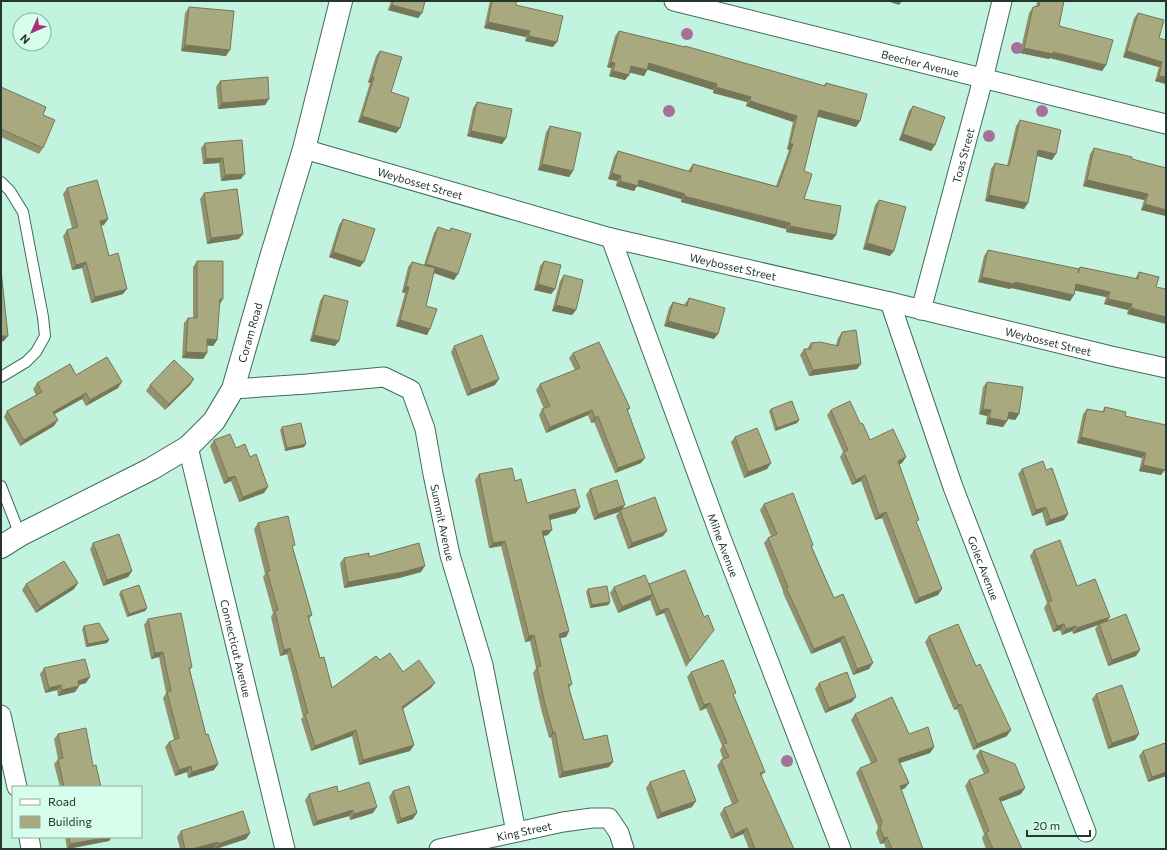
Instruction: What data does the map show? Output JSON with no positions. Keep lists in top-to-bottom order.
{
  "streets": {
    "street": [
      "Beecher Avenue",
      "Toas Street",
      "Weybosset Street",
      "Coram Road",
      "Summit Avenue",
      "Milne Avenue",
      "Golec Avenue",
      "Connecticut Avenue",
      "King Street"
    ]
  },
  "crossings": [
    ["Beecher Avenue", "Toas Street"],
    ["Toas Street", "Weybosset Street"],
    ["Weybosset Street", "Coram Road"],
    ["Weybosset Street", "Milne Avenue"],
    ["Weybosset Street", "Golec Avenue"],
    ["Coram Road", "Summit Avenue"],
    ["Coram Road", "Connecticut Avenue"],
    ["Summit Avenue", "King Street"]
  ],
  "legend": ["Road", "Building"],
  "scale_bar": "20 m",
  "north": "bottom left"
}
